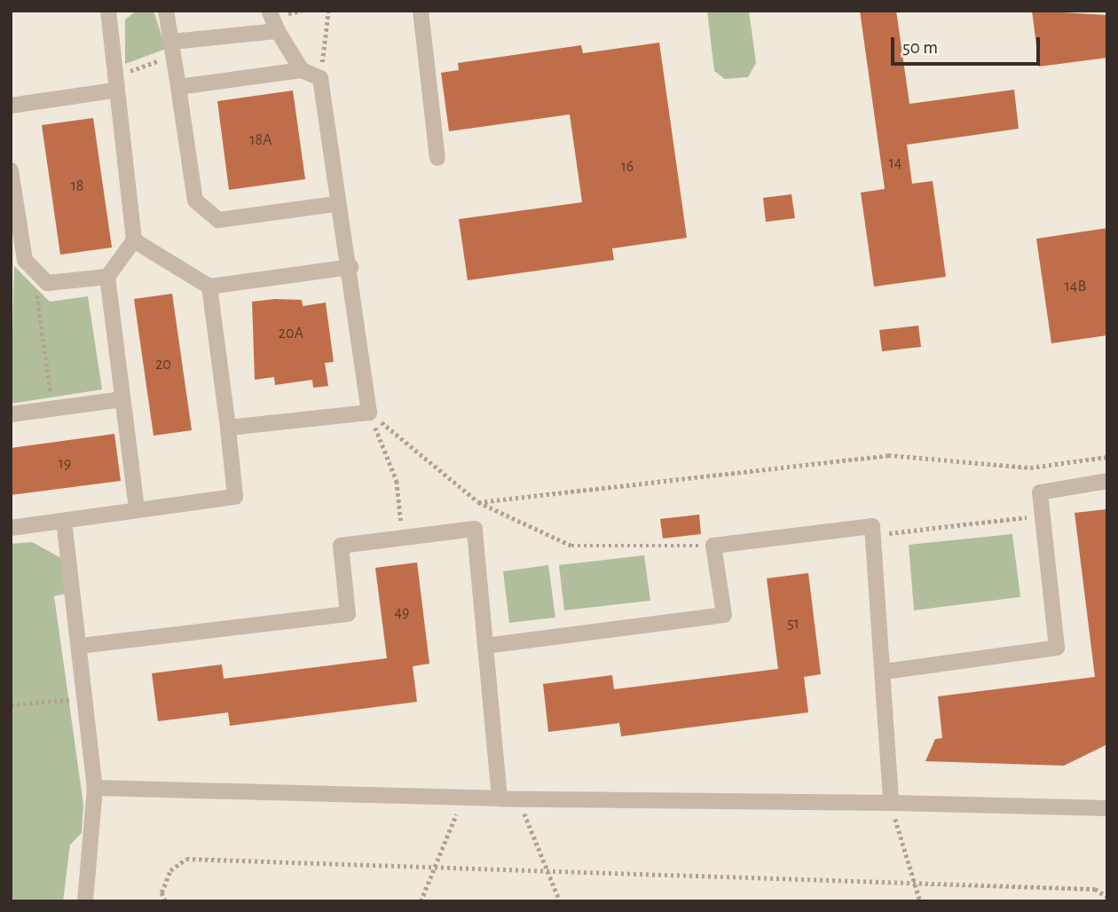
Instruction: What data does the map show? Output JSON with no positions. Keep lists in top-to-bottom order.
{
  "house_numbers": [
    "18А",
    "14",
    "16",
    "18",
    "14В",
    "20А",
    "20",
    "19",
    "49",
    "51"
  ],
  "scale_bar": "50 m"
}
